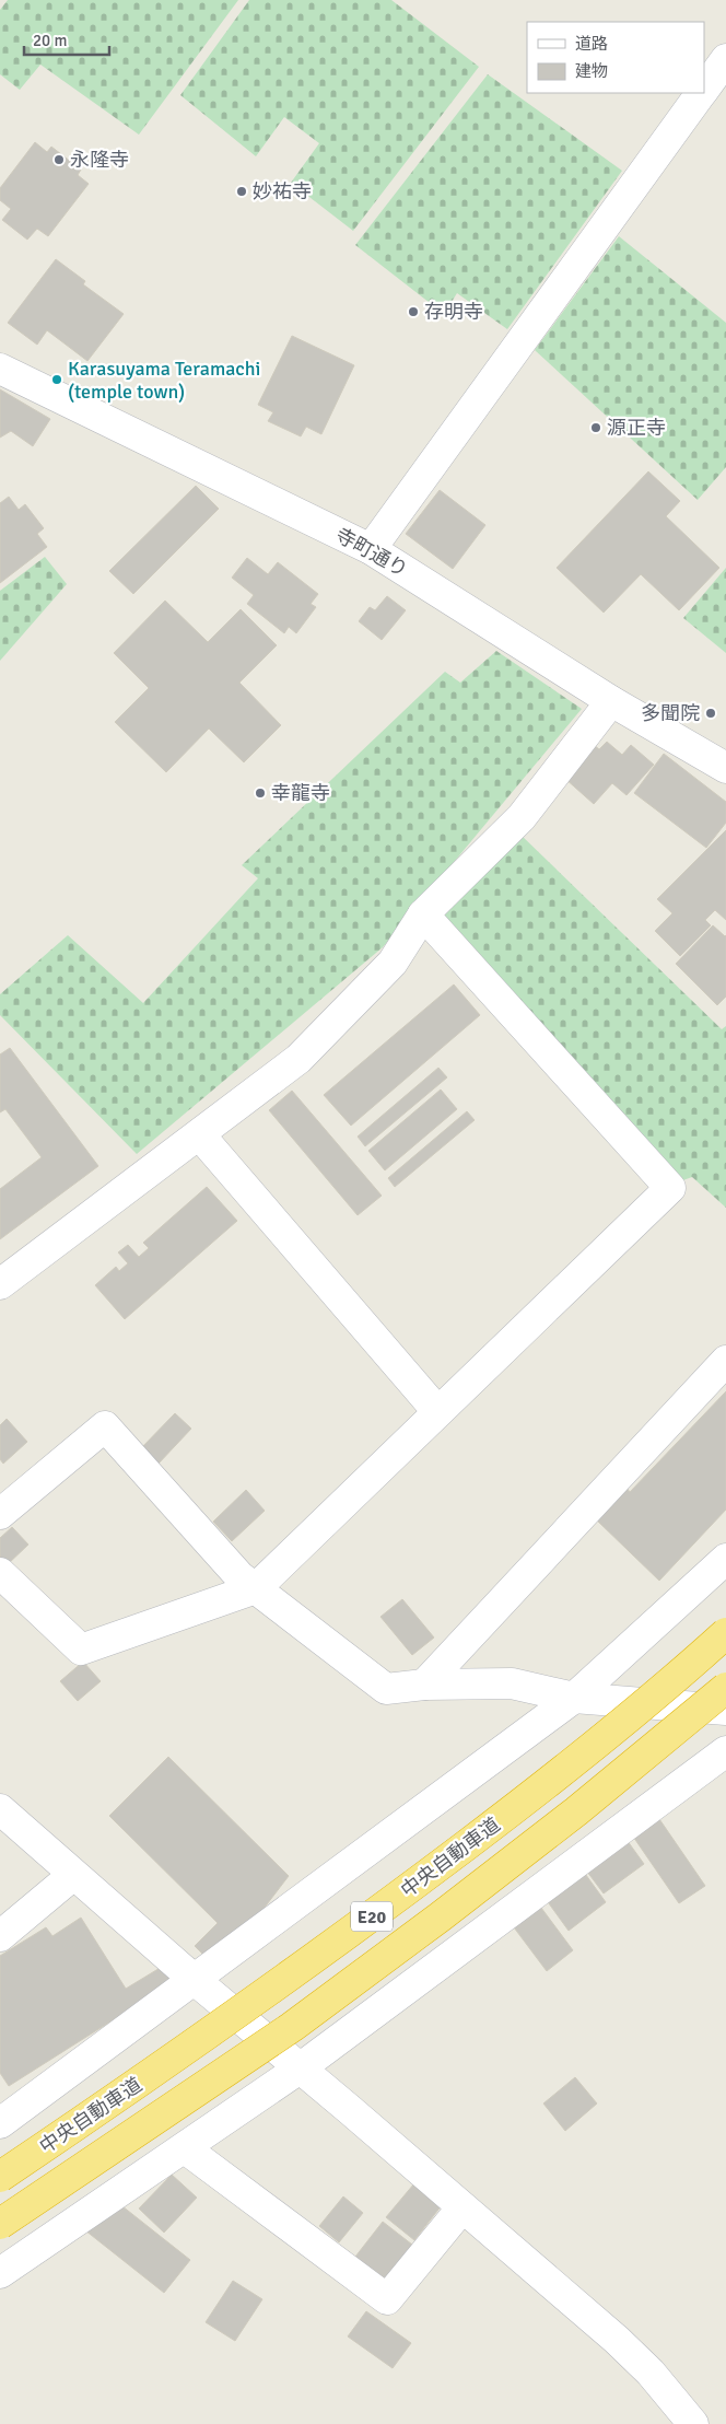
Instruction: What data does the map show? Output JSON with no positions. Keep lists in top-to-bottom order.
{
  "streets": {
    "highway": ["中央自動車道", "E20"],
    "street": ["寺町通り"]
  },
  "places": [
    "永隆寺",
    "妙祐寺",
    "存明寺",
    "Karasuyama Teramachi (temple town)",
    "源正寺",
    "多聞院",
    "幸龍寺"
  ],
  "legend": ["道路", "建物"],
  "scale_bar": "20 m"
}
